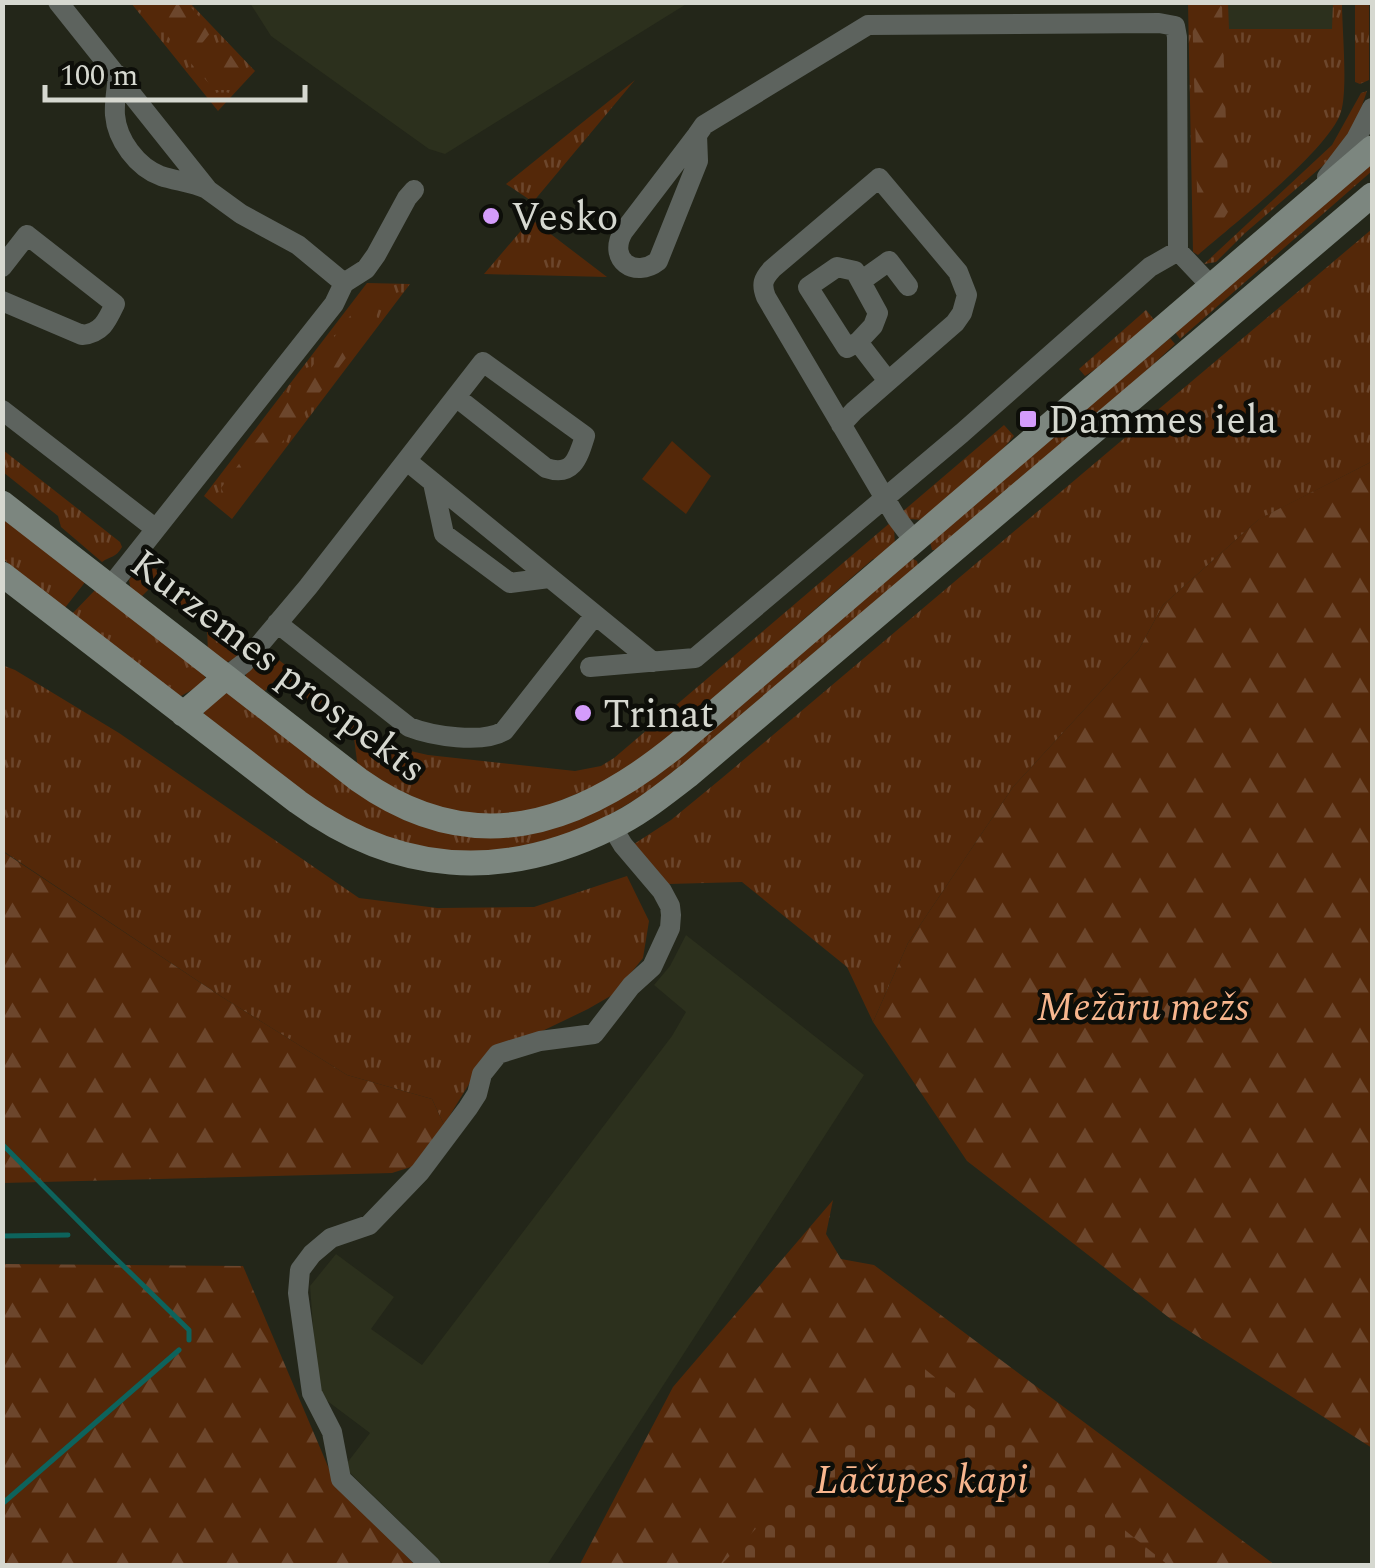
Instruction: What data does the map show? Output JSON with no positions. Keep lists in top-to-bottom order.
{
  "streets": {
    "main road": ["Kurzemes prospekts"]
  },
  "parks": ["Mežāru mežs", "Lāčupes kapi"],
  "places": {
    "other": ["Vesko", "Trinat"],
    "transit": ["Dammes iela"]
  },
  "scale_bar": "100 m"
}
